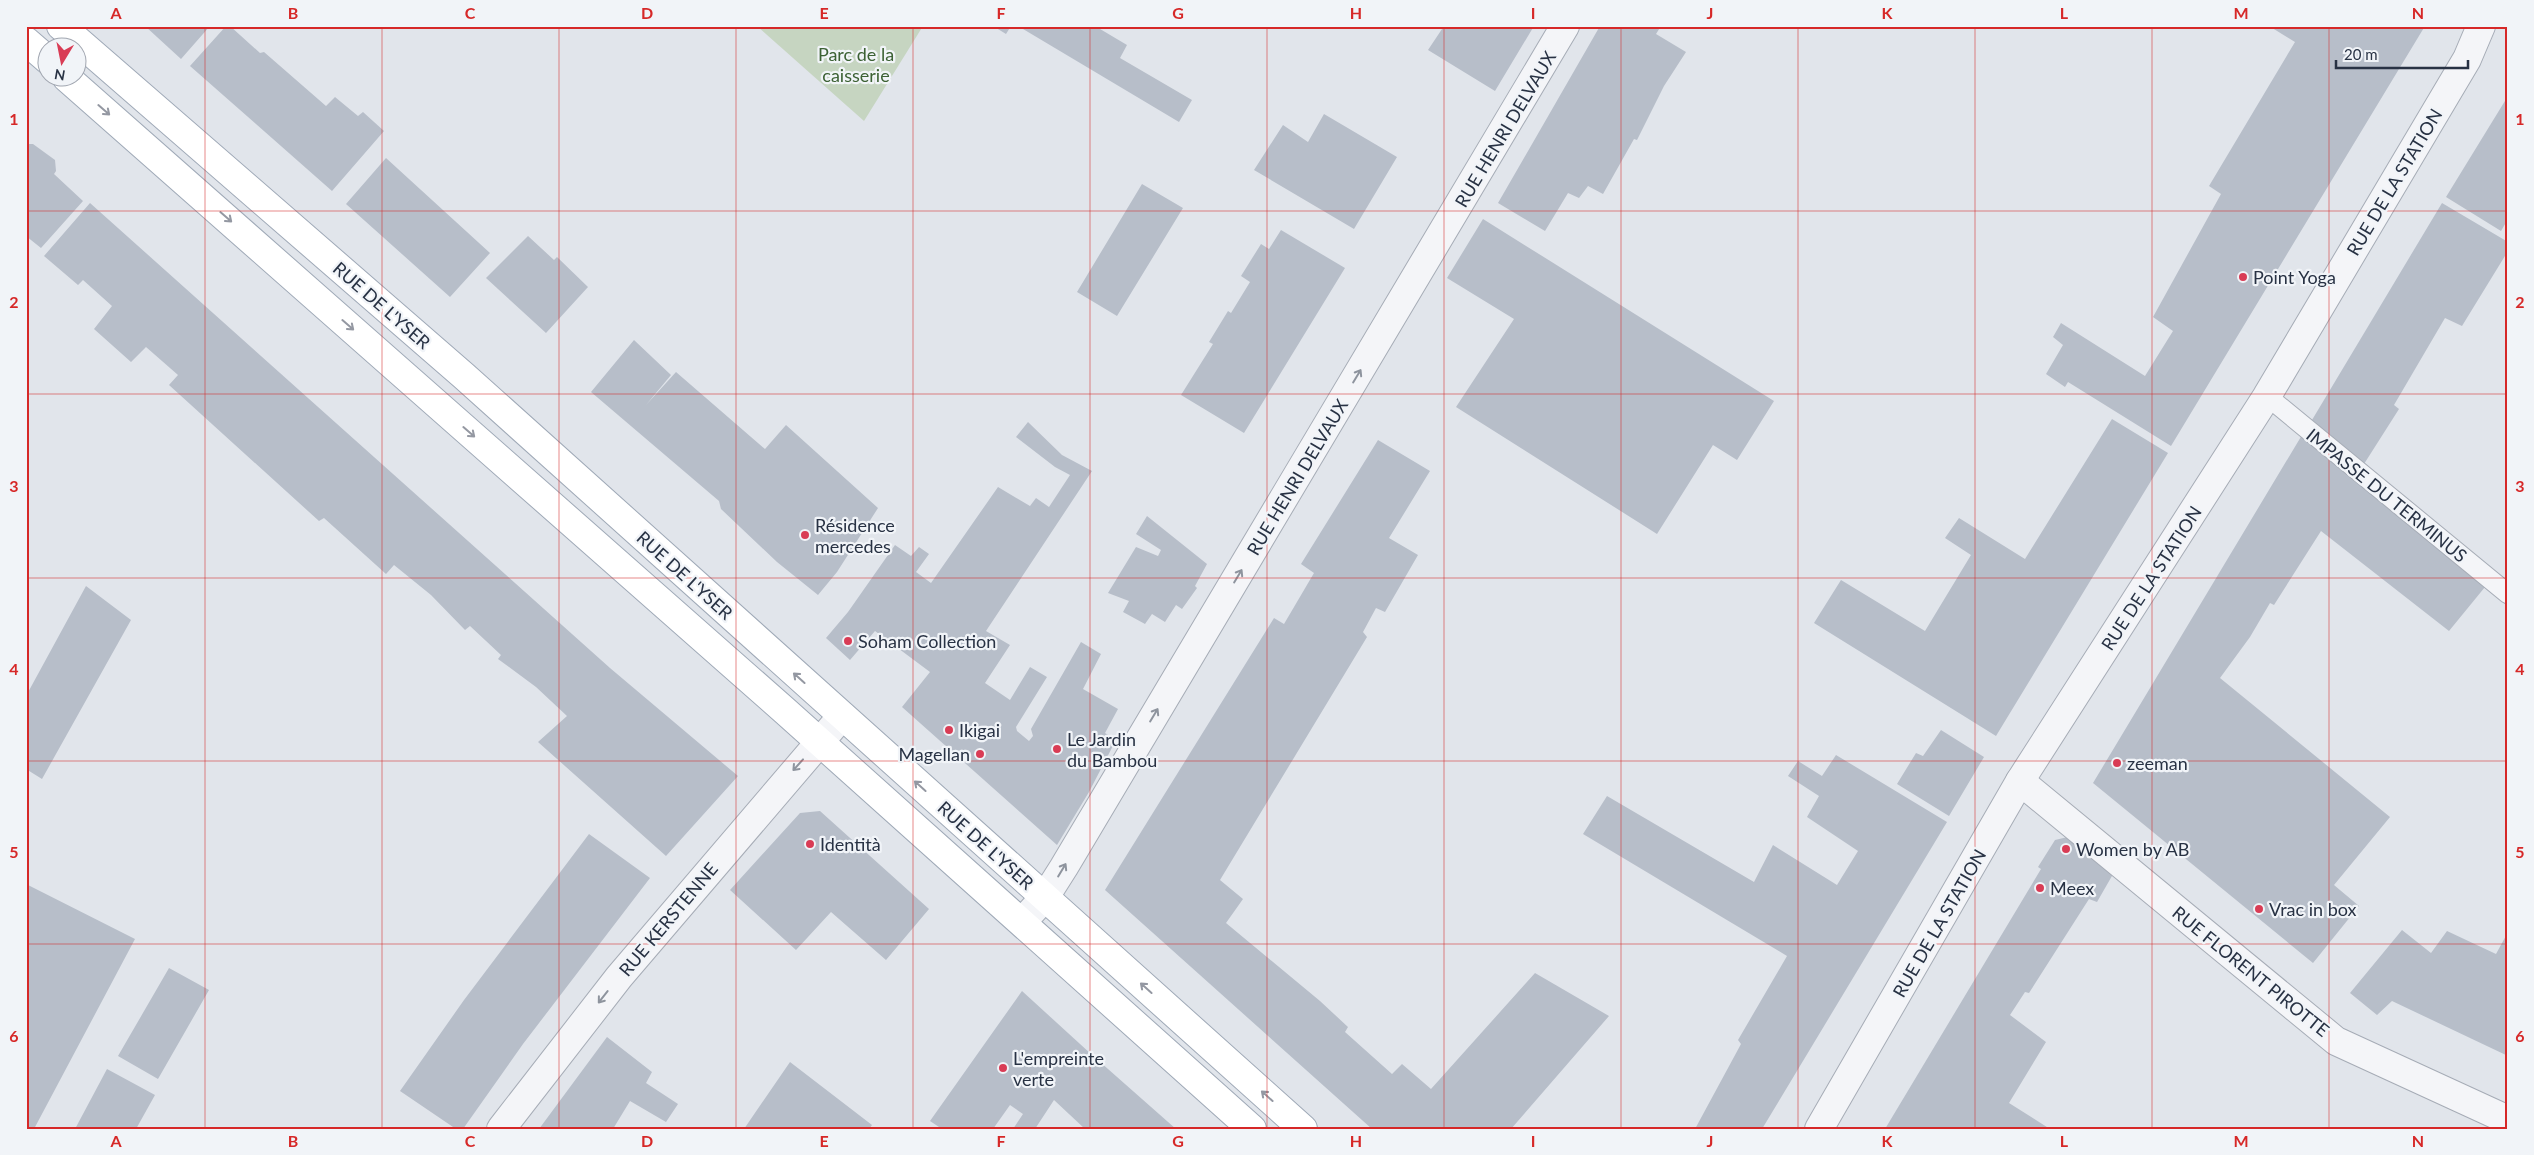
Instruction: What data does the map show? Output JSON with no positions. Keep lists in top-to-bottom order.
{
  "streets": {
    "main road": ["RUE DE L'YSER"],
    "street": [
      "RUE HENRI DELVAUX",
      "RUE DE LA STATION",
      "RUE KERSTENNE",
      "RUE FLORENT PIROTTE"
    ],
    "lane": ["IMPASSE DU TERMINUS"]
  },
  "crossings": [
    ["RUE HENRI DELVAUX", "RUE DE L'YSER"],
    ["RUE DE LA STATION", "IMPASSE DU TERMINUS"],
    ["RUE DE LA STATION", "RUE FLORENT PIROTTE"],
    ["RUE DE L'YSER", "RUE KERSTENNE"]
  ],
  "one_way": ["RUE HENRI DELVAUX", "RUE KERSTENNE"],
  "parks": ["Parc de la caisserie"],
  "places": [
    "Point Yoga",
    "Résidence mercedes",
    "Soham Collection",
    "Ikigai",
    "Le Jardin du Bambou",
    "Magellan",
    "zeeman",
    "Identità",
    "Women by AB",
    "Meex",
    "Vrac in box",
    "L'empreinte verte"
  ],
  "scale_bar": "20 m",
  "north": "bottom",
  "grid": {
    "columns": [
      "A",
      "B",
      "C",
      "D",
      "E",
      "F",
      "G",
      "H",
      "I",
      "J",
      "K",
      "L",
      "M",
      "N"
    ],
    "rows": [
      "1",
      "2",
      "3",
      "4",
      "5",
      "6"
    ]
  }
}
